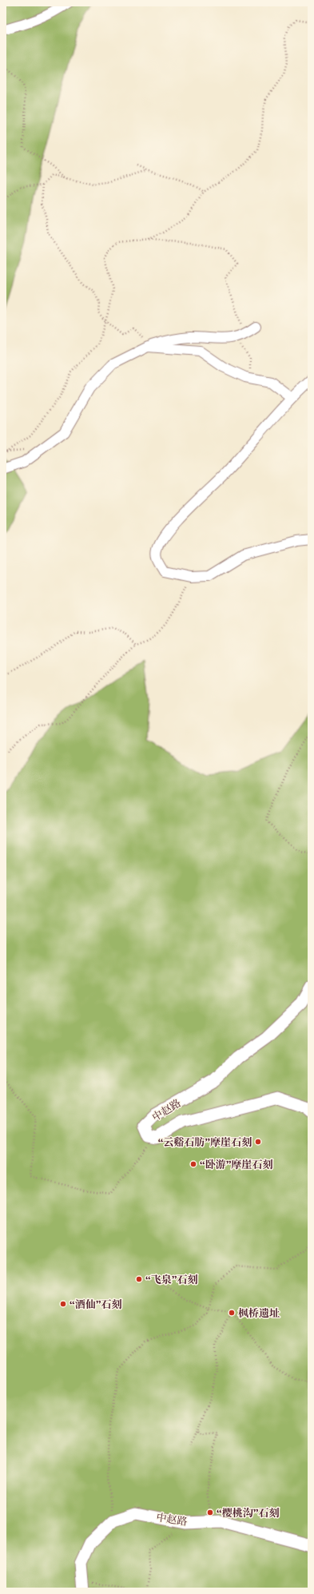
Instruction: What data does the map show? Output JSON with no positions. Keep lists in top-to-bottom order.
{
  "streets": {
    "street": ["中赵路"]
  },
  "places": [
    "“云谿石肪”摩崖石刻",
    "“卧游”摩崖石刻",
    "“飞泉”石刻",
    "“酒仙”石刻",
    "枫桥遗址",
    "“樱桃沟”石刻"
  ]
}
